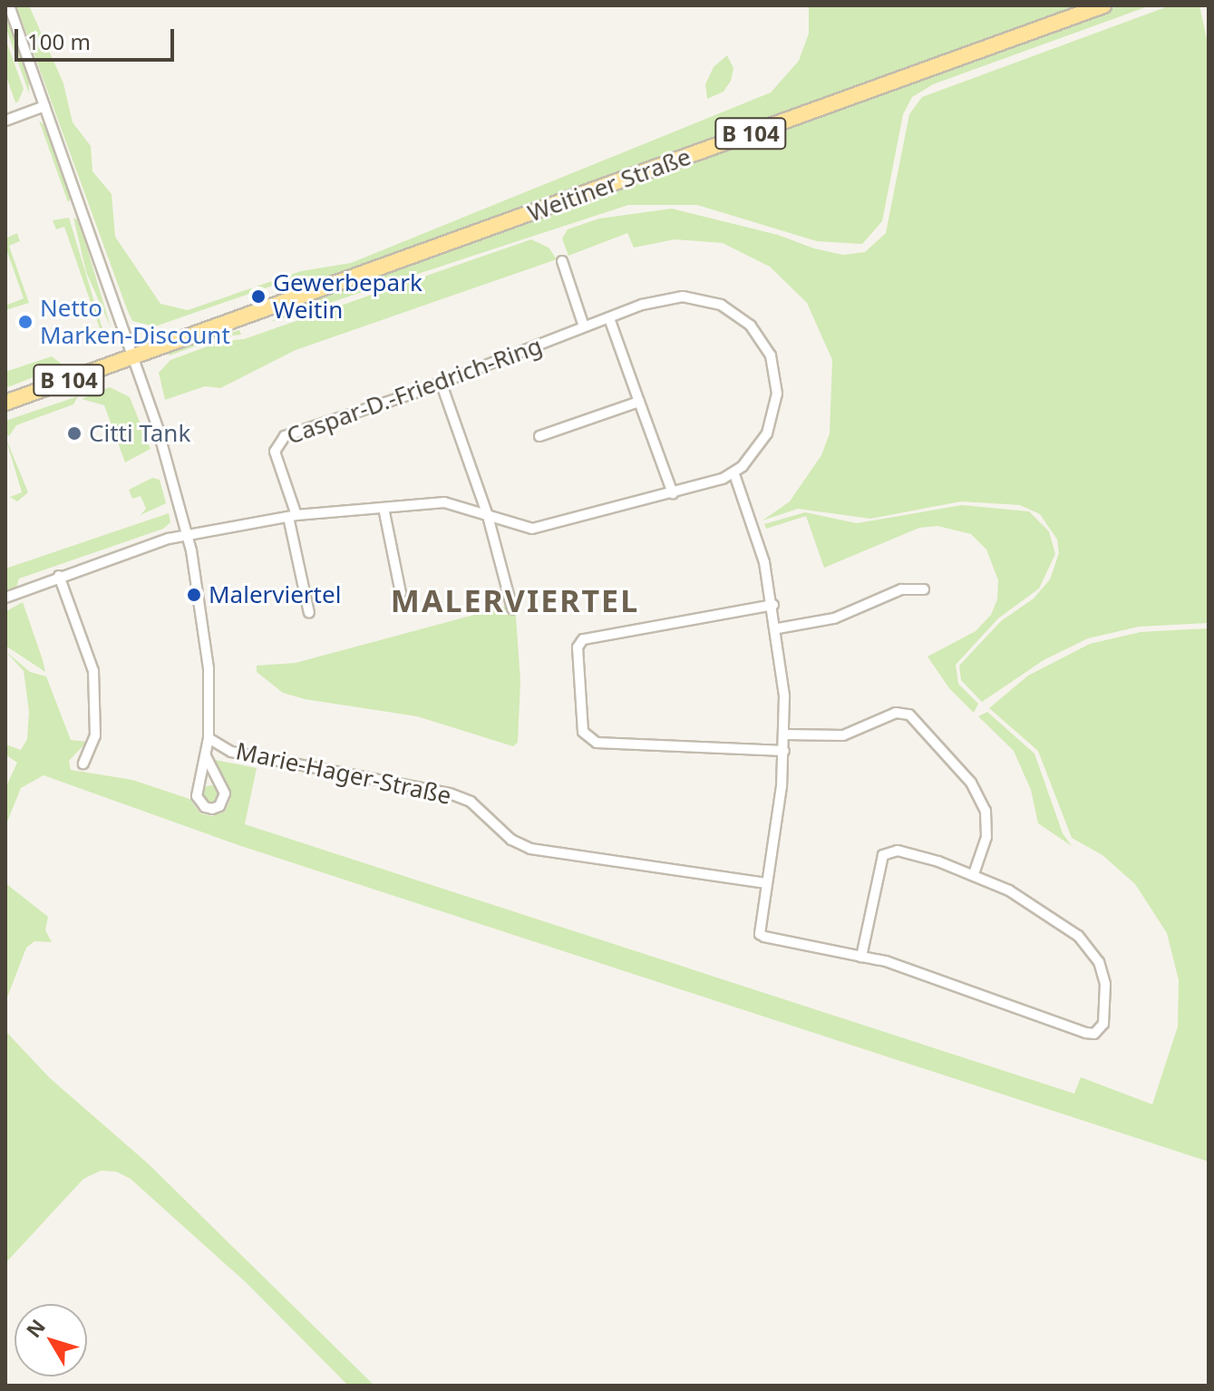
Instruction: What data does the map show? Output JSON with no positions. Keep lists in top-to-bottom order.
{
  "streets": {
    "main road": ["B 104", "Weitiner Straße"],
    "street": ["Caspar-D.-Friedrich-Ring", "Marie-Hager-Straße"]
  },
  "crossings": [
    ["B 104", "Weitiner Straße"]
  ],
  "districts": ["MALERVIERTEL"],
  "places": [
    "Gewerbepark Weitin",
    "Netto Marken-Discount",
    "Citti Tank",
    "Malerviertel"
  ],
  "scale_bar": "100 m",
  "north": "top left"
}
